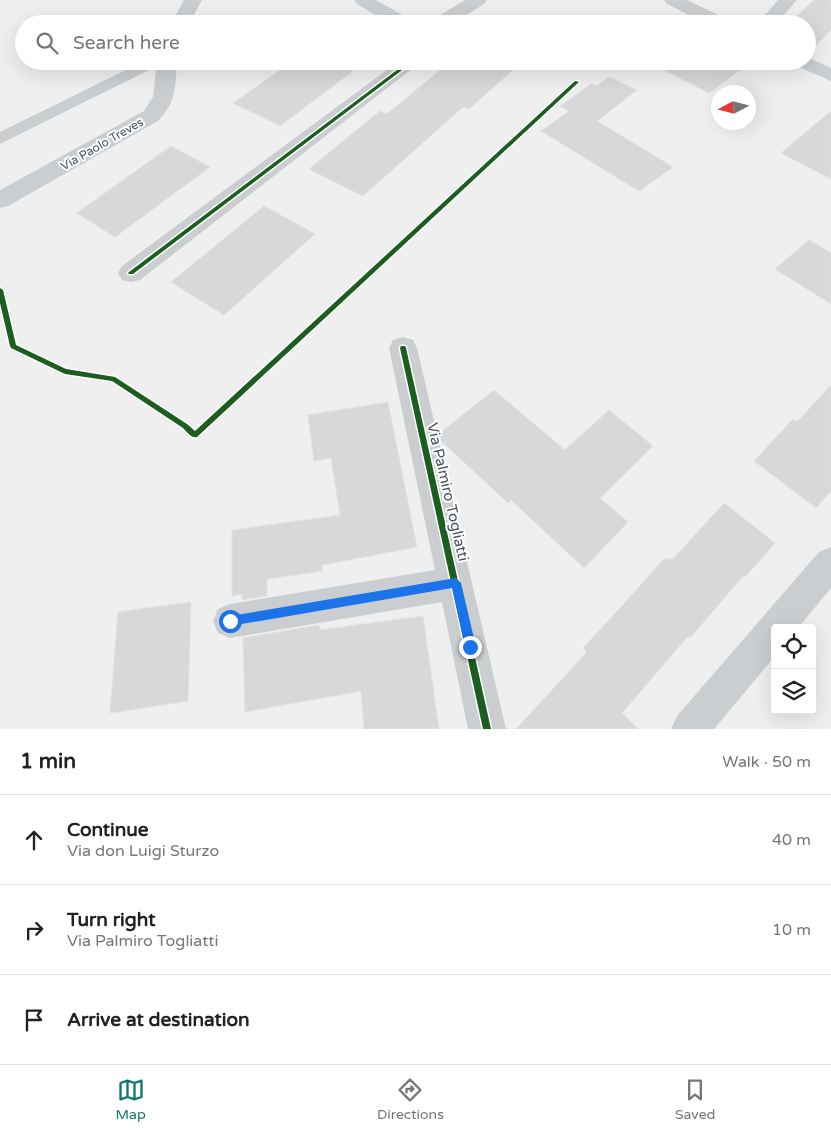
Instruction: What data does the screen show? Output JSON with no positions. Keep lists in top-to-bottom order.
{
  "streets": {
    "street": ["Via Paolo Treves", "Via Palmiro Togliatti"]
  },
  "north": "left",
  "page": {
    "search": "Search here",
    "heading": ["1 min", "Walk · 50 m"],
    "list": [
      ["Continue", "Via don Luigi Sturzo", "40 m"],
      ["Turn right", "Via Palmiro Togliatti", "10 m"],
      "Arrive at destination"
    ],
    "nav": ["Map", "Directions", "Saved"]
  }
}
